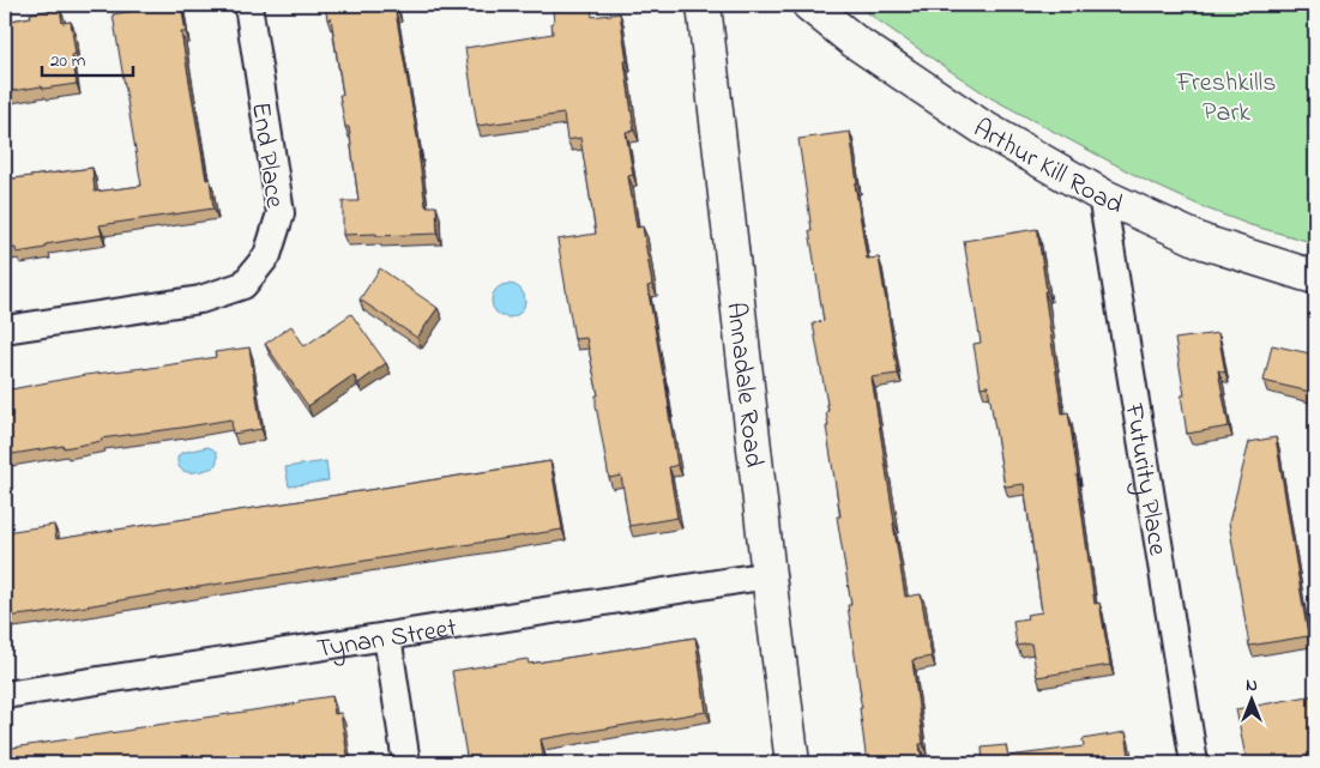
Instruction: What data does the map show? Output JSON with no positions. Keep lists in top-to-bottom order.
{
  "streets": {
    "street": [
      "End Place",
      "Arthur Kill Road",
      "Annadale Road",
      "Futurity Place",
      "Tynan Street"
    ]
  },
  "crossings": [
    ["Arthur Kill Road", "Futurity Place"],
    ["Annadale Road", "Tynan Street"]
  ],
  "parks": ["Freshkills Park"],
  "scale_bar": "20 m",
  "north": "top"
}
